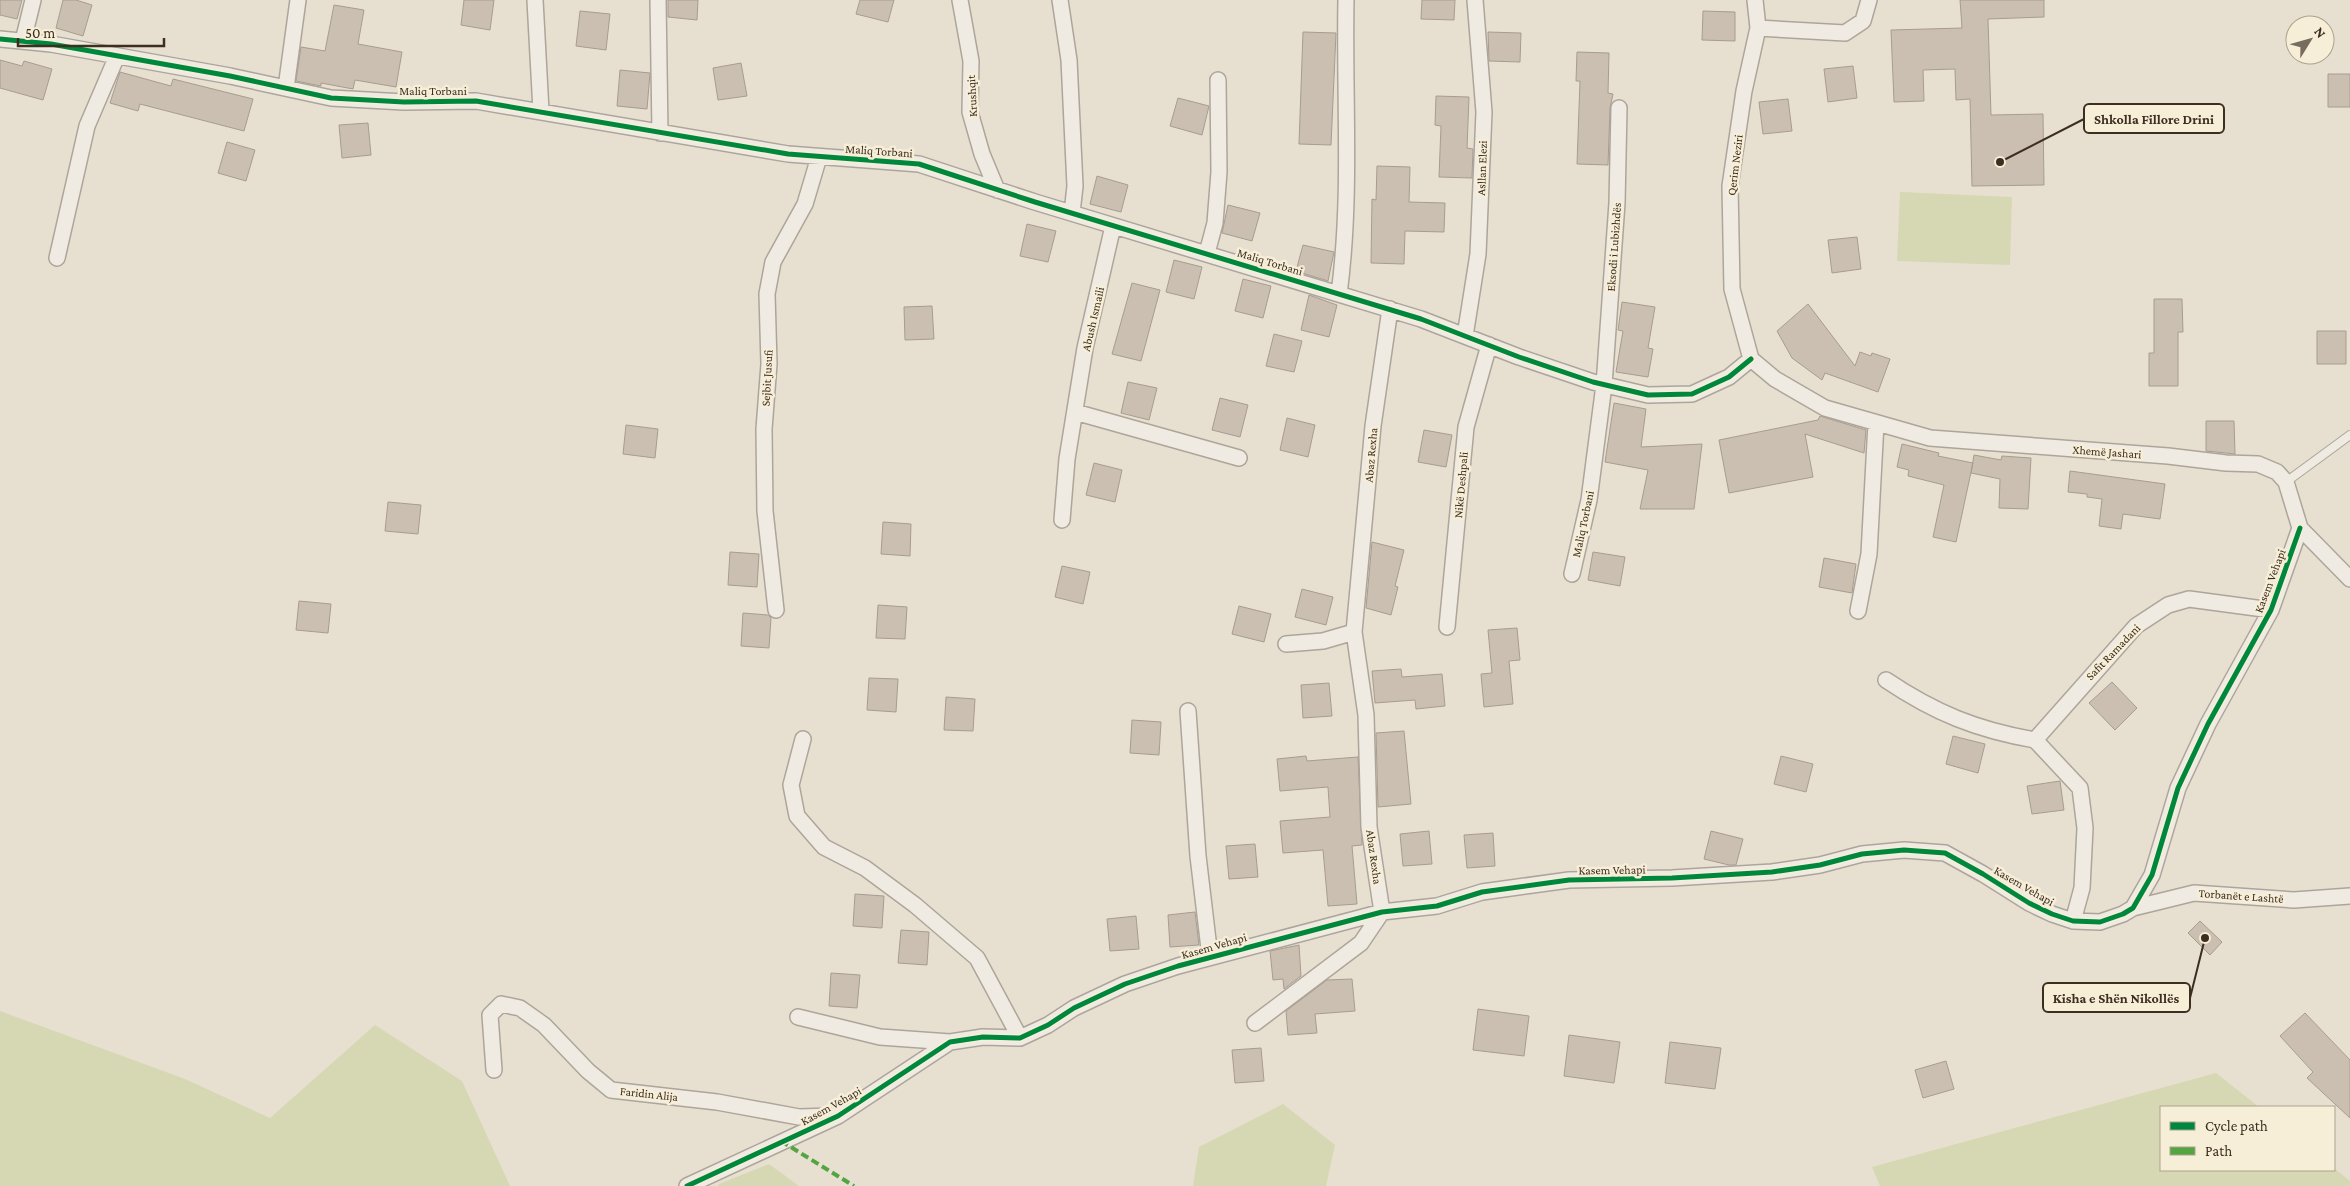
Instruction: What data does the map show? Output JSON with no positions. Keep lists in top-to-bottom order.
{
  "streets": {
    "street": [
      "Maliq Torbani",
      "Krushqit",
      "Qerim Neziri",
      "Asllan Elezi",
      "Eksodi i Lubizhdës",
      "Abush Ismaili",
      "Sejbit Jusufi",
      "Xhemë Jashari",
      "Abaz Rexha",
      "Nikë Deshpali",
      "Kasem Vehapi",
      "Safit Ramadani",
      "Torbanët e Lashtë",
      "Faridin Alija"
    ]
  },
  "crossings": [
    ["Maliq Torbani", "Krushqit"],
    ["Maliq Torbani", "Qerim Neziri"],
    ["Maliq Torbani", "Asllan Elezi"],
    ["Maliq Torbani", "Eksodi i Lubizhdës"],
    ["Maliq Torbani", "Abush Ismaili"],
    ["Maliq Torbani", "Sejbit Jusufi"],
    ["Maliq Torbani", "Xhemë Jashari"],
    ["Maliq Torbani", "Abaz Rexha"],
    ["Maliq Torbani", "Nikë Deshpali"],
    ["Qerim Neziri", "Xhemë Jashari"],
    ["Abaz Rexha", "Kasem Vehapi"],
    ["Kasem Vehapi", "Safit Ramadani"],
    ["Kasem Vehapi", "Torbanët e Lashtë"],
    ["Kasem Vehapi", "Faridin Alija"]
  ],
  "places": ["Shkolla Fillore Drini", "Kisha e Shën Nikollës"],
  "legend": ["Cycle path", "Path"],
  "scale_bar": "50 m",
  "north": "top right"
}
